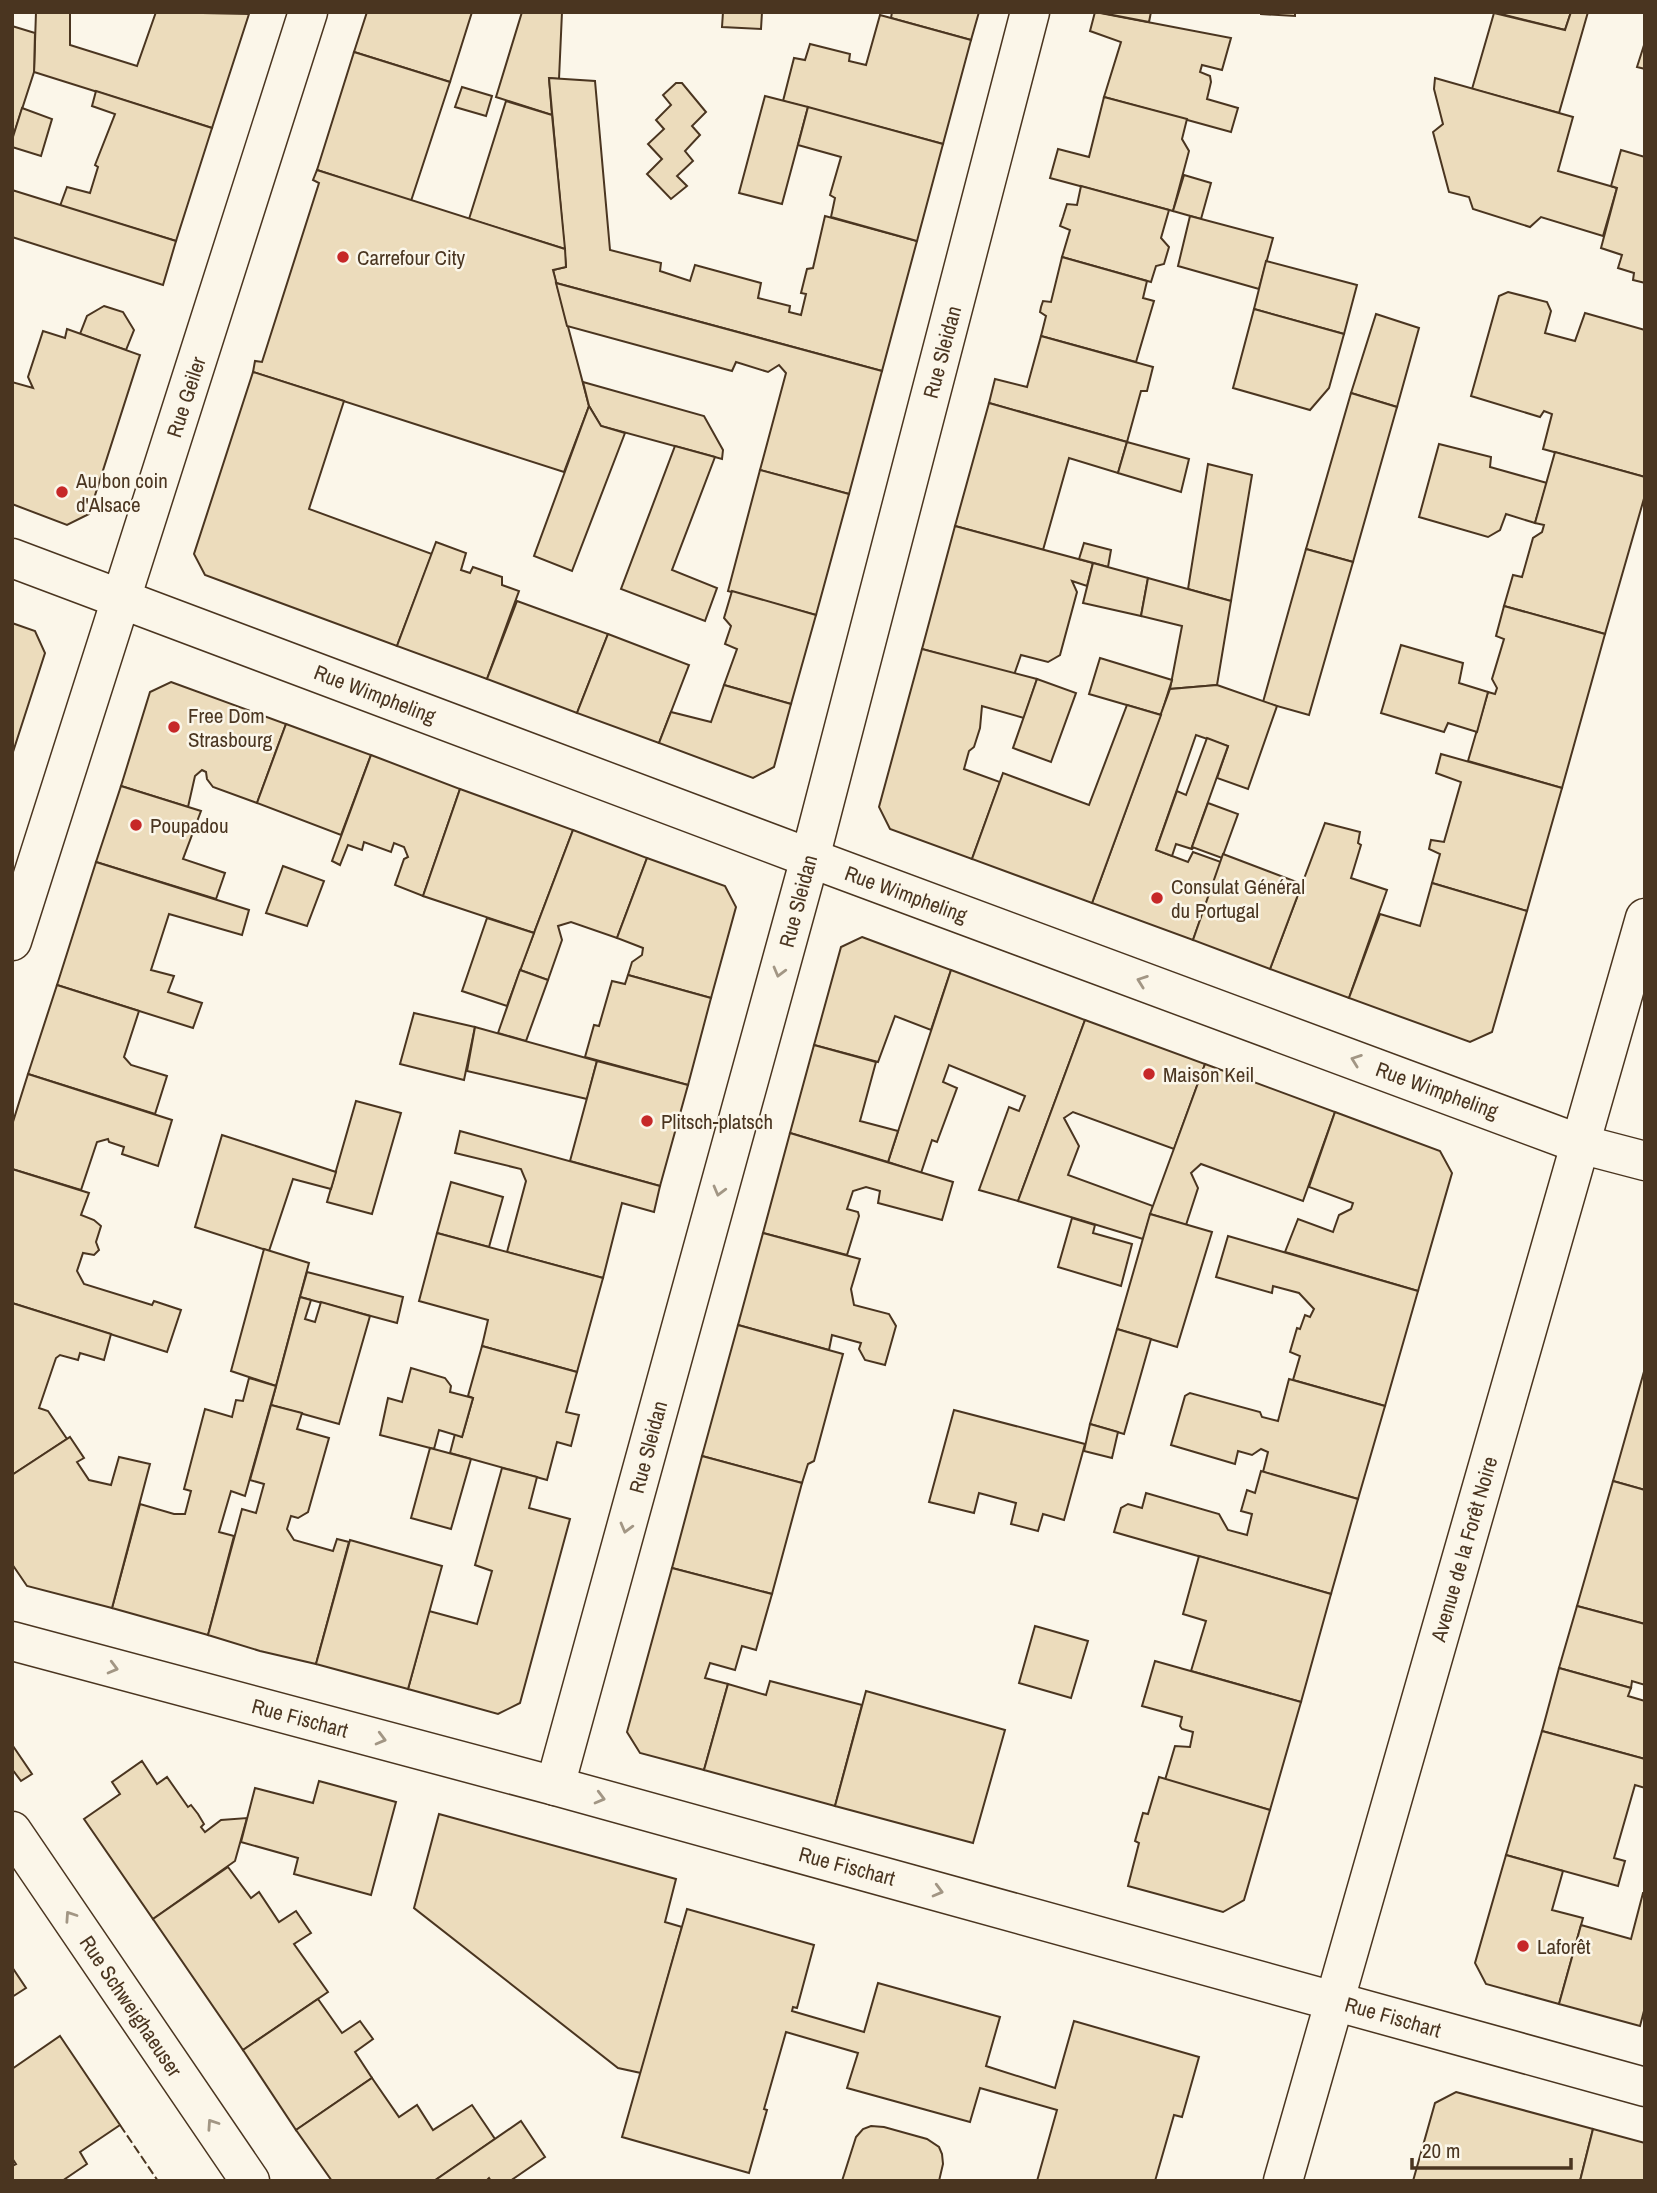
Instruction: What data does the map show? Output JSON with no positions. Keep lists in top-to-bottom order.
{
  "streets": {
    "street": [
      "Rue Sleidan",
      "Rue Geiler",
      "Rue Wimpheling",
      "Avenue de la Forêt Noire",
      "Rue Fischart",
      "Rue Schweighaeuser"
    ]
  },
  "crossings": [
    ["Rue Sleidan", "Rue Wimpheling"],
    ["Rue Sleidan", "Rue Fischart"],
    ["Rue Geiler", "Rue Wimpheling"],
    ["Rue Wimpheling", "Avenue de la Forêt Noire"],
    ["Avenue de la Forêt Noire", "Rue Fischart"]
  ],
  "one_way": [
    "Rue Sleidan",
    "Rue Wimpheling",
    "Rue Fischart",
    "Rue Schweighaeuser"
  ],
  "places": [
    "Carrefour City",
    "Au bon coin d'Alsace",
    "Free Dom Strasbourg",
    "Poupadou",
    "Consulat Général du Portugal",
    "Maison Keil",
    "Plitsch-platsch",
    "Laforêt"
  ],
  "scale_bar": "20 m"
}
